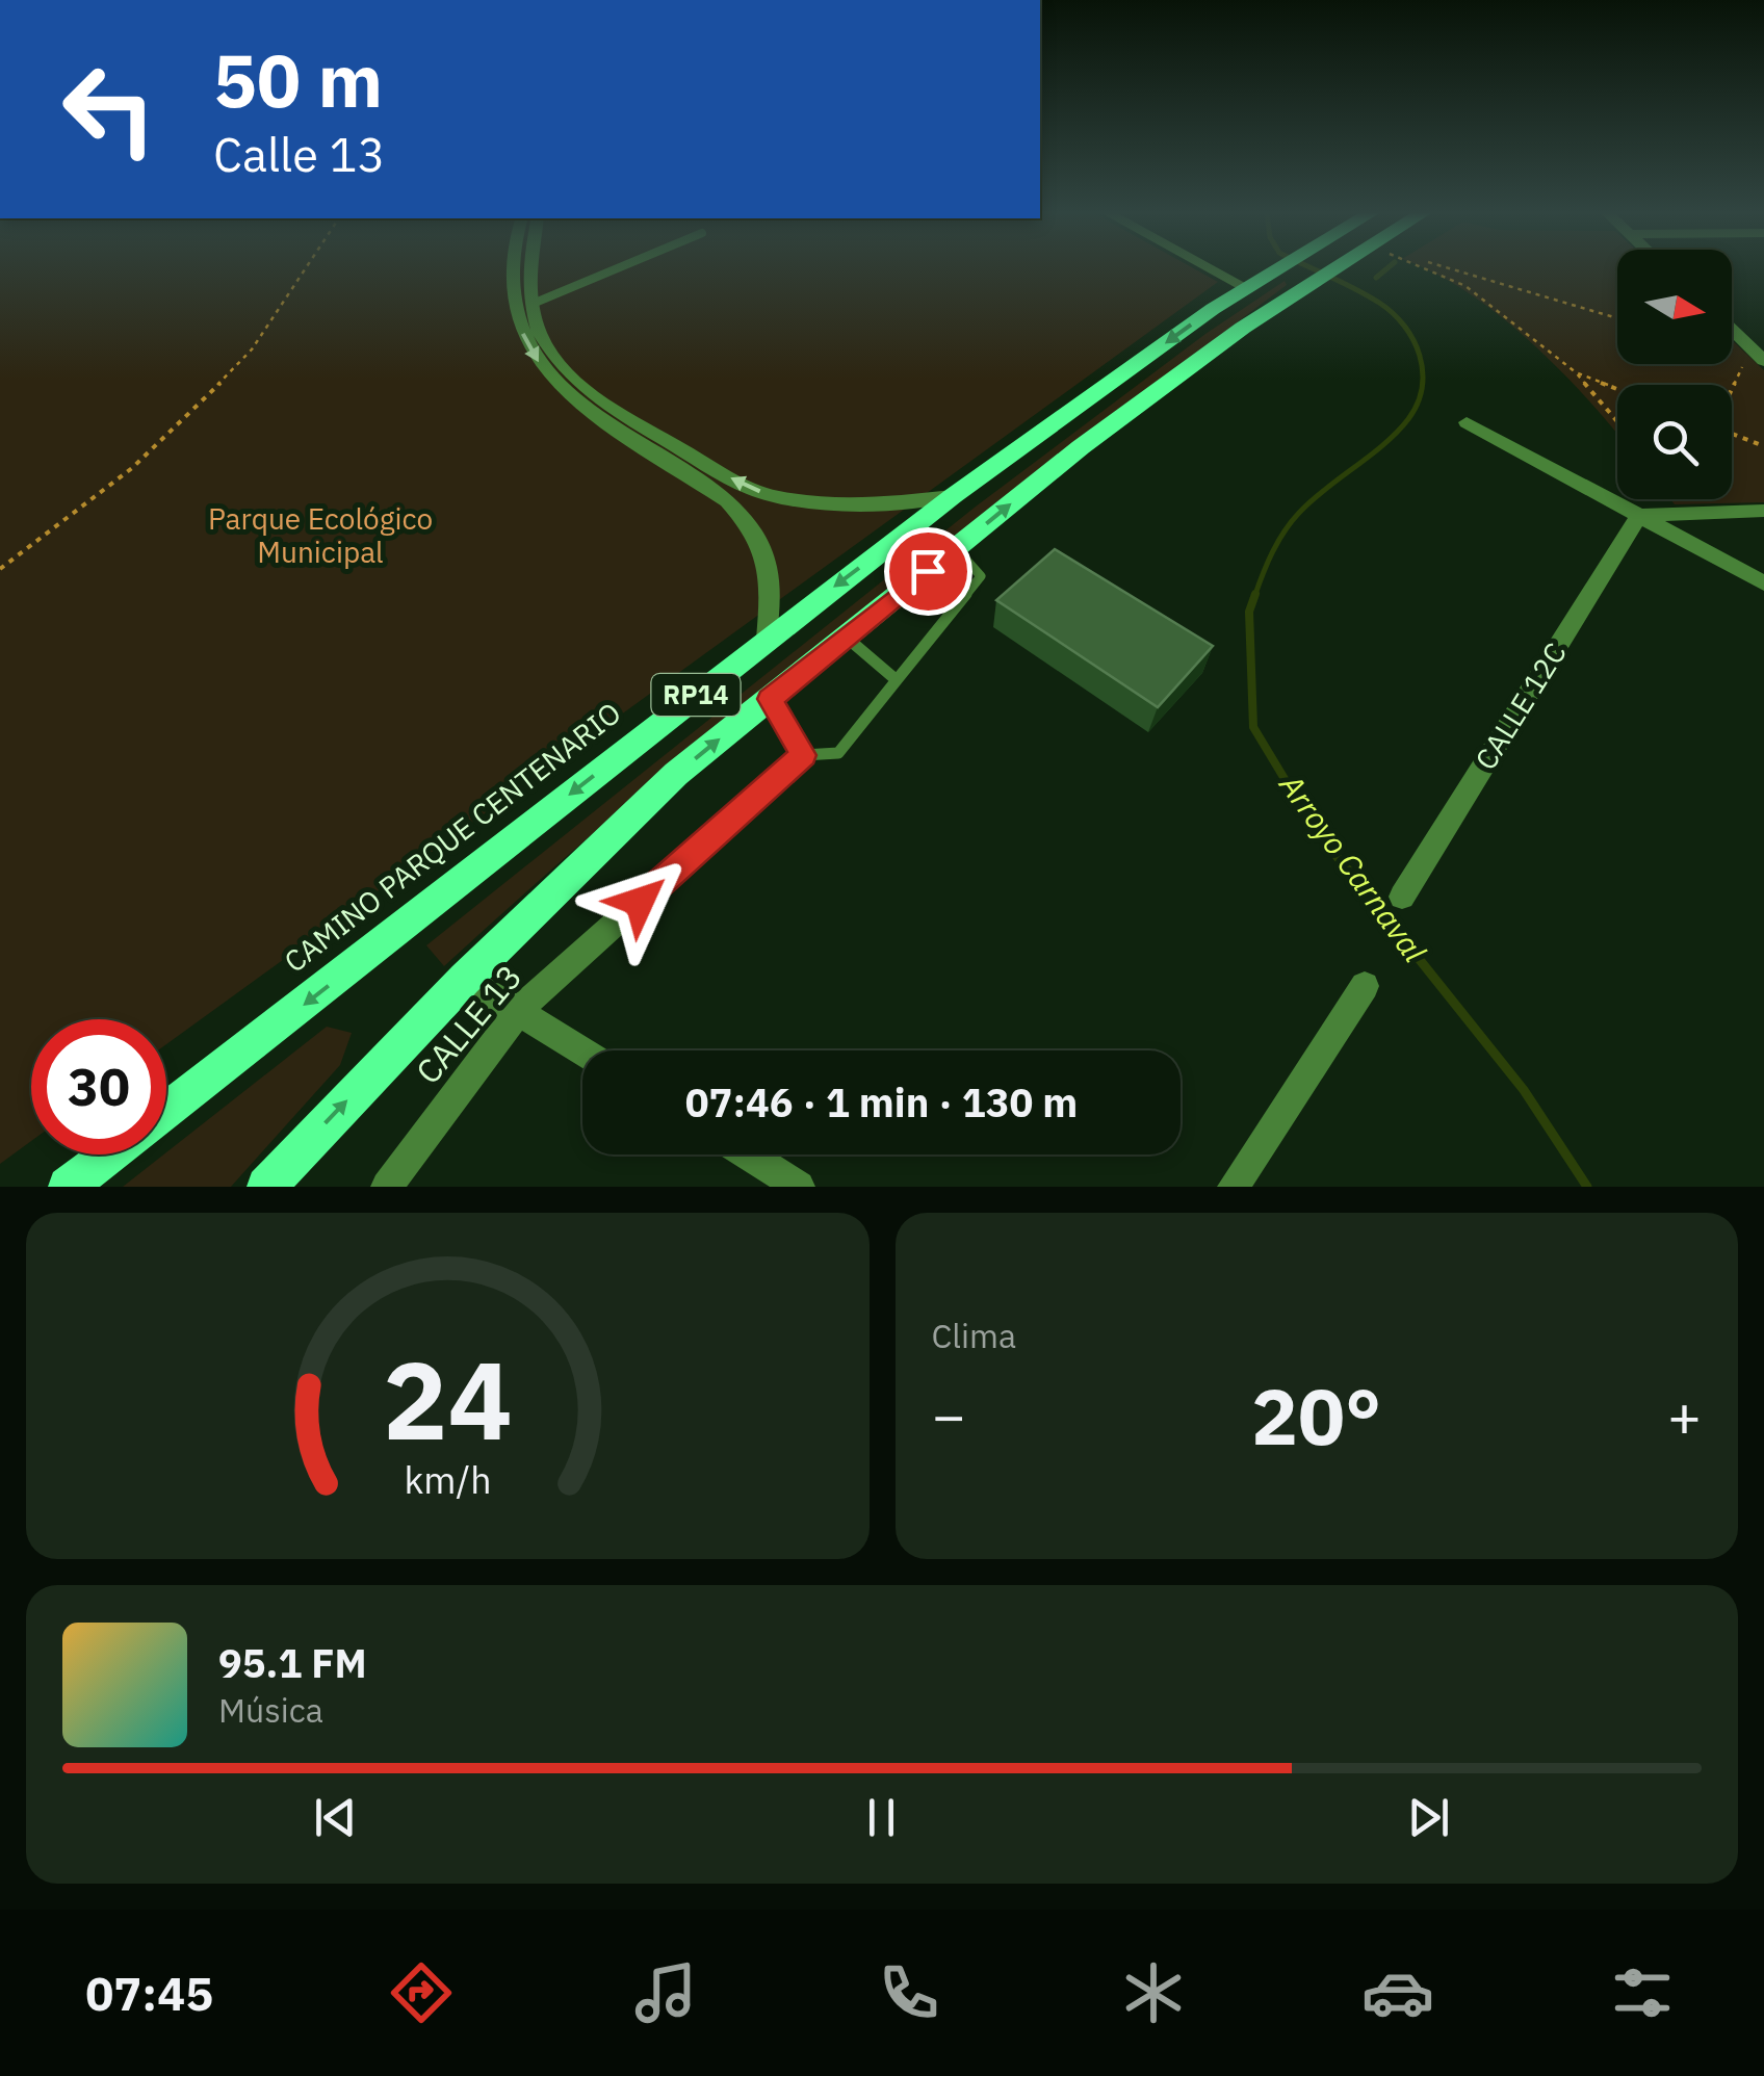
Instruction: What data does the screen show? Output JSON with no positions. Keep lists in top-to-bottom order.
{
  "streets": {
    "main road": ["RP14", "CAMINO PARQUE CENTENARIO"],
    "street": ["CALLE 12C", "CALLE 13"]
  },
  "water": ["Arroyo Carnaval"],
  "parks": ["Parque Ecológico Municipal"],
  "north": "right",
  "page": {
    "turn": ["50 m", "Calle 13"],
    "limit": "30",
    "trip": "07:46 · 1 min · 130 m",
    "tile": "Clima",
    "heat": ["−", "20°", "+"],
    "song": ["95.1 FM", "Música"],
    "tabs": "07:45",
    "gauge": ["24", "km/h"]
  }
}
